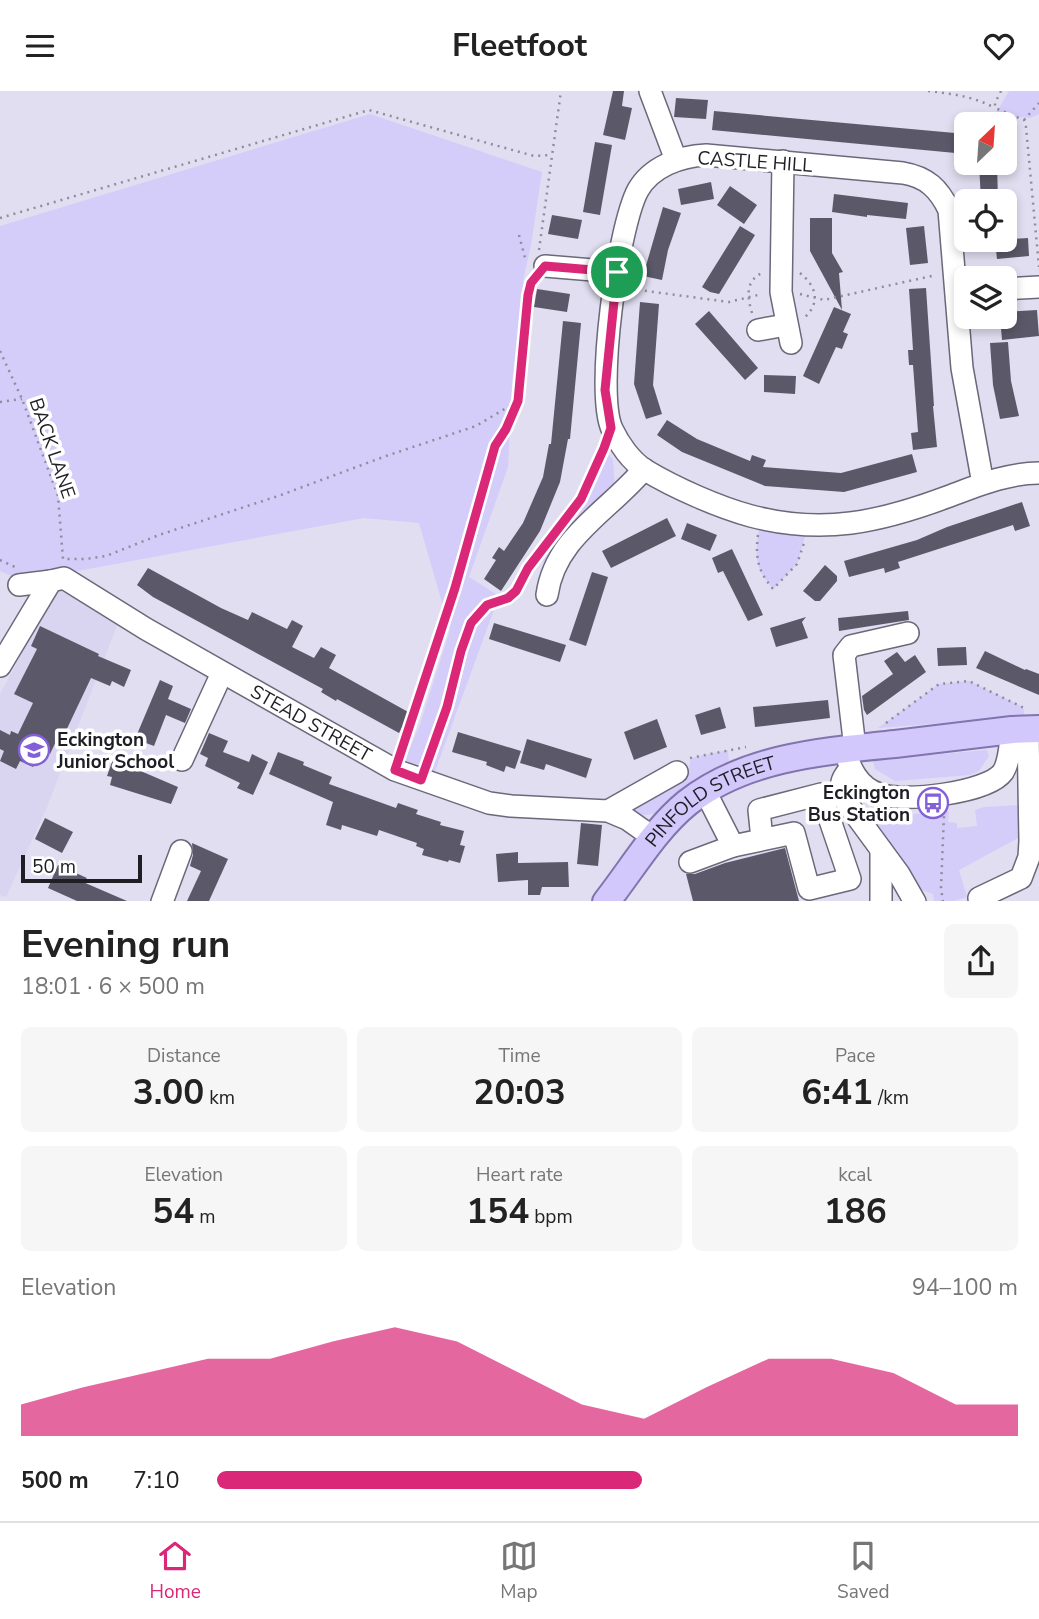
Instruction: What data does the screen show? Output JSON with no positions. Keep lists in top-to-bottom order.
{
  "streets": {
    "main road": ["PINFOLD STREET"],
    "street": ["CASTLE HILL", "STEAD STREET"],
    "path": ["BACK LANE"]
  },
  "crossings": [
    ["BACK LANE", "STEAD STREET"],
    ["STEAD STREET", "PINFOLD STREET"]
  ],
  "places": {
    "school or university": ["Eckington Junior School"],
    "bus stop": ["Eckington Bus Station"]
  },
  "scale_bar": "50 m",
  "north": "top right",
  "page": {
    "header": "Fleetfoot",
    "scale": "50 m",
    "heading": ["Evening run", "18:01 · 6 × 500 m"],
    "stats": [
      ["Distance", "3.00 km"],
      ["Time", "20:03"],
      ["Pace", "6:41 /km"],
      ["Elevation", "54 m"],
      ["Heart rate", "154 bpm"],
      ["kcal", "186"]
    ],
    "chart": ["Elevation", "94–100 m"],
    "list": [
      {
        "name": "500 m",
        "note": "7:10"
      }
    ],
    "tabs": ["Home", "Map", "Saved"]
  }
}
